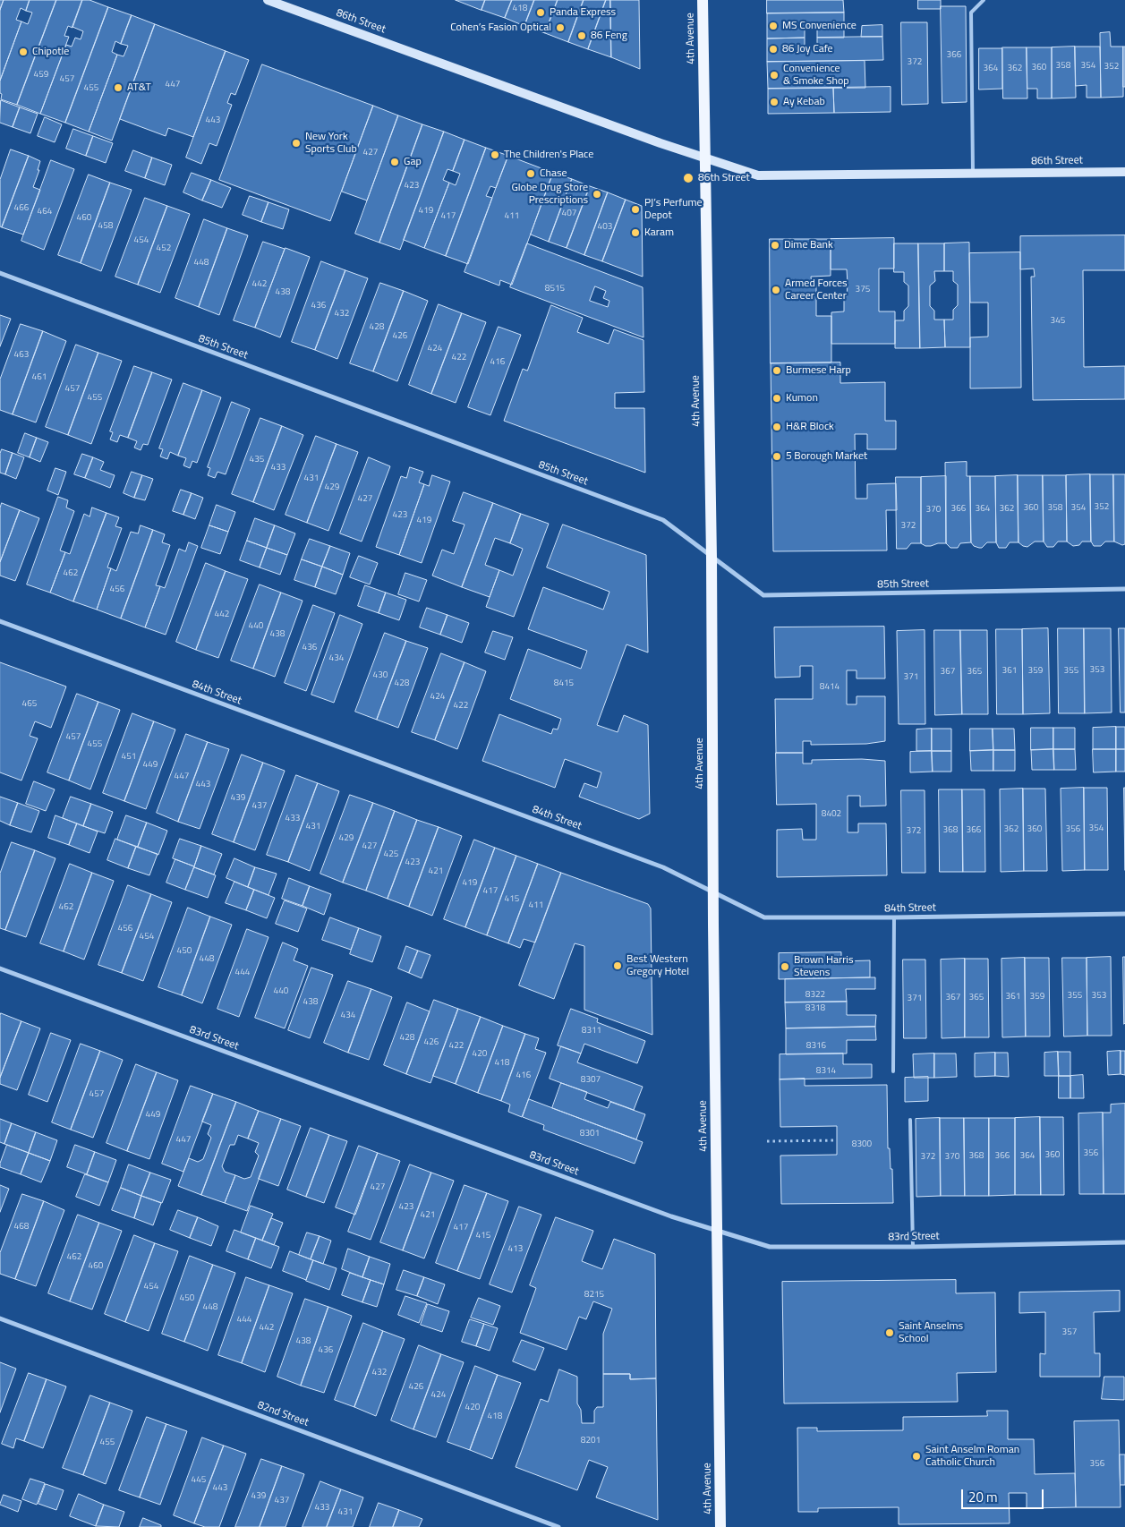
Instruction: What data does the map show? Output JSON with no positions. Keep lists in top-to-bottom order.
{
  "streets": {
    "main road": ["86th Street", "4th Avenue"],
    "street": [
      "85th Street",
      "84th Street",
      "83rd Street",
      "82nd Street"
    ]
  },
  "crossings": [
    ["86th Street", "4th Avenue"],
    ["4th Avenue", "85th Street"],
    ["4th Avenue", "84th Street"],
    ["4th Avenue", "83rd Street"]
  ],
  "places": [
    "Panda Express",
    "MS Convenience",
    "Cohen’s Fasion Optical",
    "86 Feng",
    "86 Joy Cafe",
    "Chipotle",
    "Convenience & Smoke Shop",
    "AT&T",
    "Ay Kebab",
    "New York Sports Club",
    "The Children's Place",
    "Gap",
    "Chase",
    "86th Street",
    "Globe Drug Store Prescriptions",
    "PJ’s Perfume Depot",
    "Karam",
    "Dime Bank",
    "Armed Forces Career Center",
    "Burmese Harp",
    "Kumon",
    "H&R Block",
    "5 Borough Market",
    "Best Western Gregory Hotel",
    "Brown Harris Stevens",
    "Saint Anselms School",
    "Saint Anselm Roman Catholic Church"
  ],
  "house_numbers": [
    "418",
    "366",
    "372",
    "358",
    "354",
    "352",
    "360",
    "364",
    "362",
    "459",
    "457",
    "447",
    "455",
    "443",
    "427",
    "423",
    "466",
    "419",
    "464",
    "407",
    "417",
    "411",
    "460",
    "458",
    "403",
    "454",
    "452",
    "448",
    "442",
    "8515",
    "375",
    "438",
    "436",
    "432",
    "345",
    "428",
    "426",
    "424",
    "463",
    "422",
    "416",
    "461",
    "457",
    "455",
    "435",
    "433",
    "431",
    "429",
    "427",
    "352",
    "360",
    "358",
    "354",
    "366",
    "364",
    "362",
    "370",
    "423",
    "419",
    "372",
    "462",
    "456",
    "442",
    "440",
    "438",
    "436",
    "434",
    "353",
    "361",
    "359",
    "355",
    "367",
    "365",
    "430",
    "371",
    "428",
    "8415",
    "8414",
    "424",
    "465",
    "422",
    "457",
    "455",
    "451",
    "449",
    "447",
    "443",
    "439",
    "437",
    "8402",
    "433",
    "431",
    "354",
    "362",
    "360",
    "356",
    "368",
    "366",
    "372",
    "429",
    "427",
    "425",
    "423",
    "421",
    "419",
    "417",
    "415",
    "411",
    "462",
    "456",
    "454",
    "450",
    "448",
    "444",
    "440",
    "8322",
    "355",
    "353",
    "361",
    "359",
    "367",
    "365",
    "371",
    "438",
    "8318",
    "434",
    "8311",
    "428",
    "426",
    "422",
    "8316",
    "420",
    "418",
    "8314",
    "416",
    "8307",
    "457",
    "449",
    "8301",
    "447",
    "8300",
    "356",
    "360",
    "368",
    "366",
    "364",
    "372",
    "370",
    "427",
    "423",
    "421",
    "468",
    "417",
    "415",
    "413",
    "462",
    "460",
    "454",
    "8215",
    "450",
    "448",
    "444",
    "442",
    "357",
    "438",
    "436",
    "432",
    "426",
    "424",
    "420",
    "418",
    "8201",
    "455",
    "356",
    "445",
    "443",
    "439",
    "437",
    "433",
    "431"
  ],
  "scale_bar": "20 m"
}
